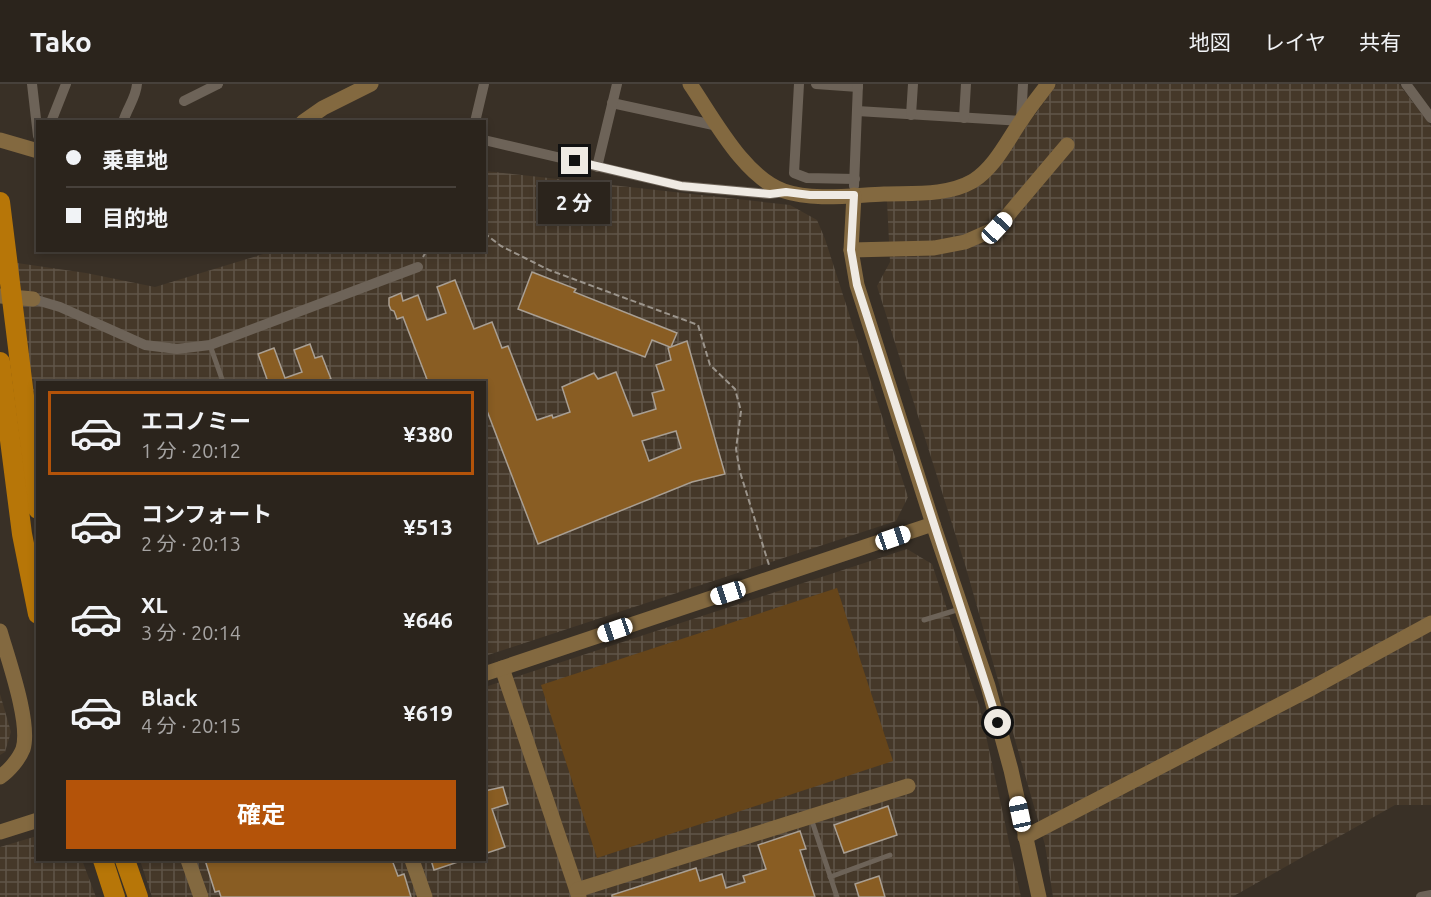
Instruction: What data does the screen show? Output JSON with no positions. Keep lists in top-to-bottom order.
{
  "page": {
    "header": "Tako",
    "nav": ["地図", "レイヤ", "共有"],
    "banner": ["乗車地", "目的地"],
    "bubble": "2 分",
    "list": [
      {
        "name": "エコノミー",
        "note": "1 分 · 20:12",
        "value": "¥380"
      },
      {
        "name": "コンフォート",
        "note": "2 分 · 20:13",
        "value": "¥513"
      },
      {
        "name": "XL",
        "note": "3 分 · 20:14",
        "value": "¥646"
      },
      {
        "name": "Black",
        "note": "4 分 · 20:15",
        "value": "¥619"
      }
    ],
    "buttons": "確定"
  }
}
